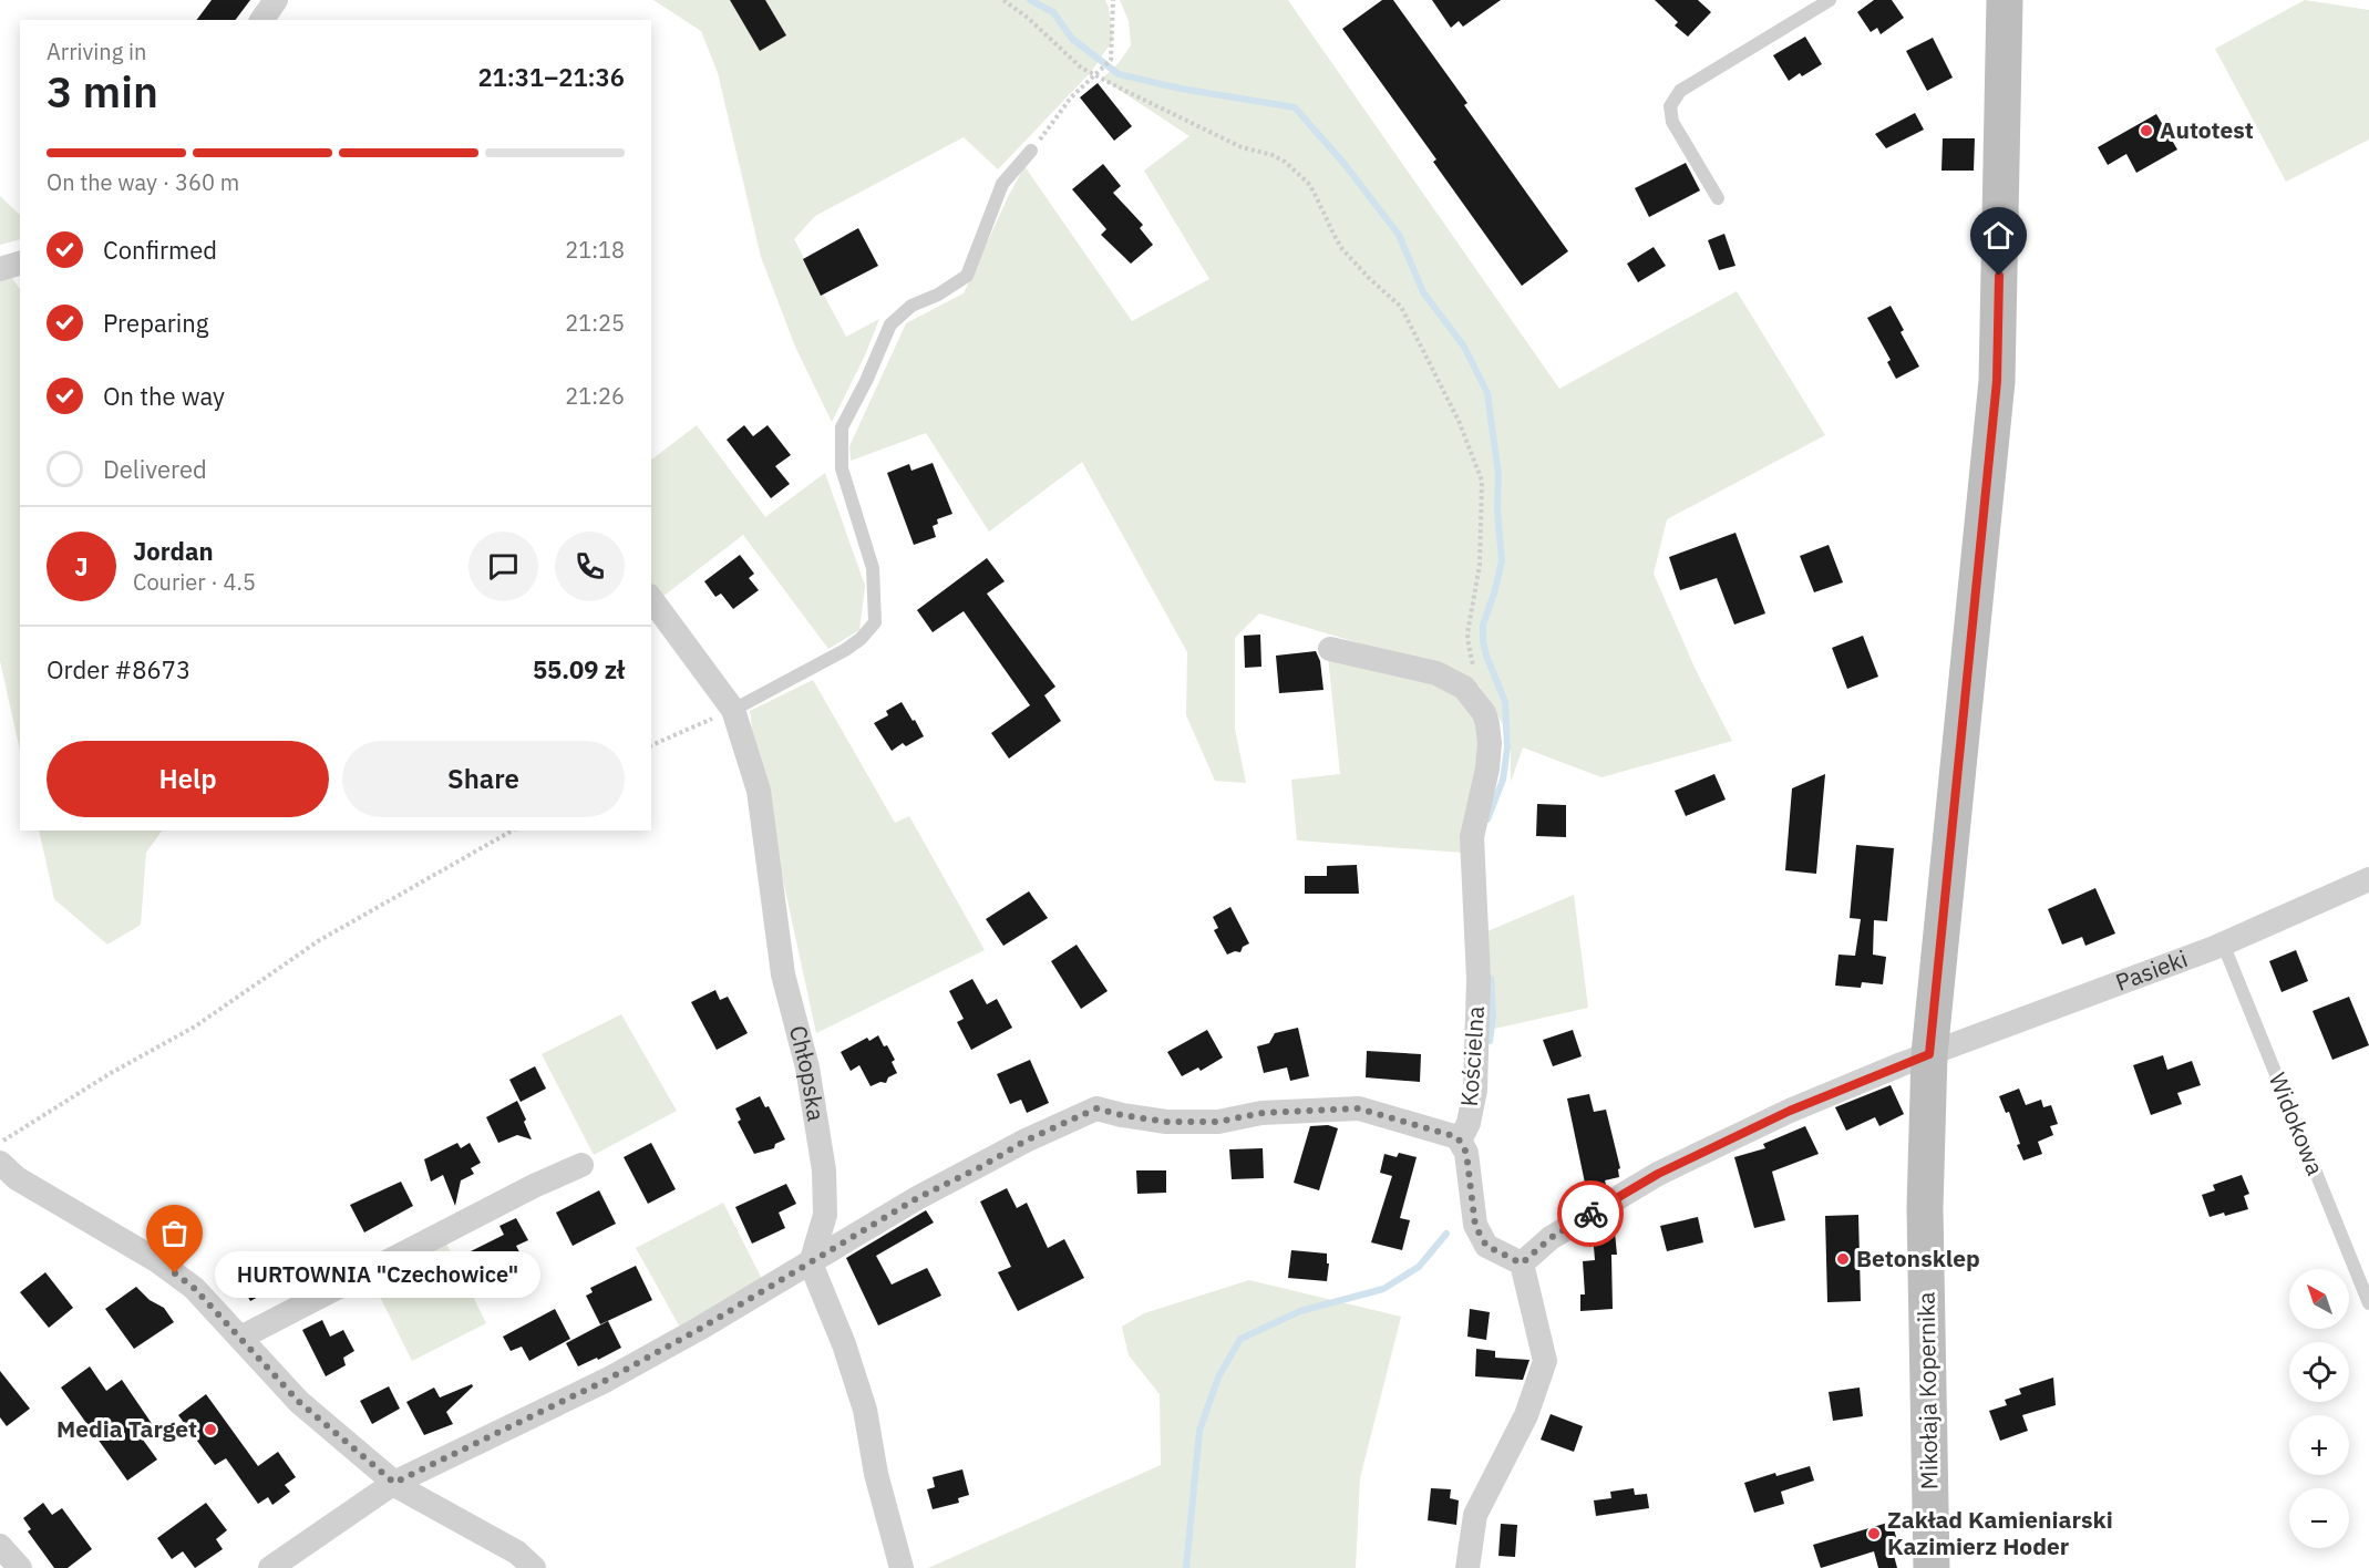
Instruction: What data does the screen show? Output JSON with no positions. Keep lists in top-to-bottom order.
{
  "streets": {
    "street": [
      "Pasieki",
      "Kościelna",
      "Chłopska",
      "Mikołaja Kopernika"
    ],
    "lane": ["Widokowa"]
  },
  "crossings": [
    ["Pasieki", "Widokowa"],
    ["Pasieki", "Mikołaja Kopernika"]
  ],
  "places": [
    "Autotest",
    "Betonsklep",
    "HURTOWNIA \"Czechowice\"",
    "Media Target",
    "Zakład Kamieniarski Kazimierz Hoder"
  ],
  "north": "top left",
  "page": {
    "heading": ["3 min", "Arriving in", "21:31–21:36"],
    "panel": [
      "Jordan",
      "Courier · 4.5",
      "Order #8673",
      "55.09 zł"
    ],
    "bar": "On the way · 360 m",
    "list": [
      ["Confirmed", "21:18"],
      ["Preparing", "21:25"],
      ["On the way", "21:26"],
      "Delivered"
    ],
    "round": "J",
    "buttons": ["Help", "Share"],
    "bubble": "HURTOWNIA \"Czechowice\"",
    "map_buttons": ["+", "−"]
  }
}
